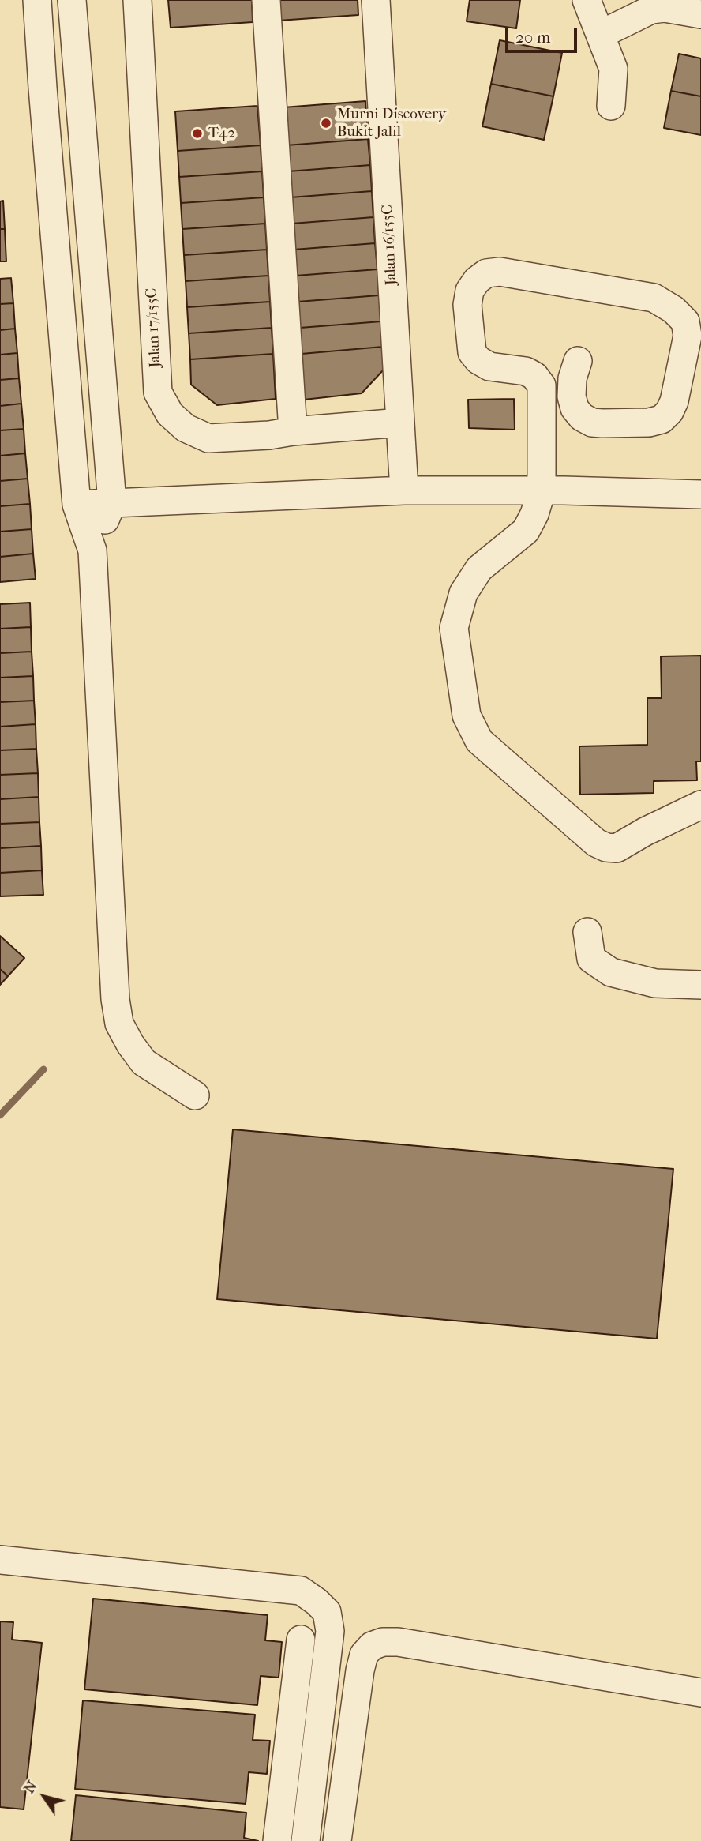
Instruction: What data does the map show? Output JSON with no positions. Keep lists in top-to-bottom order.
{
  "streets": {
    "street": ["Jalan 16/155C", "Jalan 17/155C"]
  },
  "crossings": [
    ["Jalan 16/155C", "Jalan 17/155C"]
  ],
  "places": ["Murni Discovery Bukit Jalil", "T42"],
  "scale_bar": "20 m",
  "north": "top left"
}
